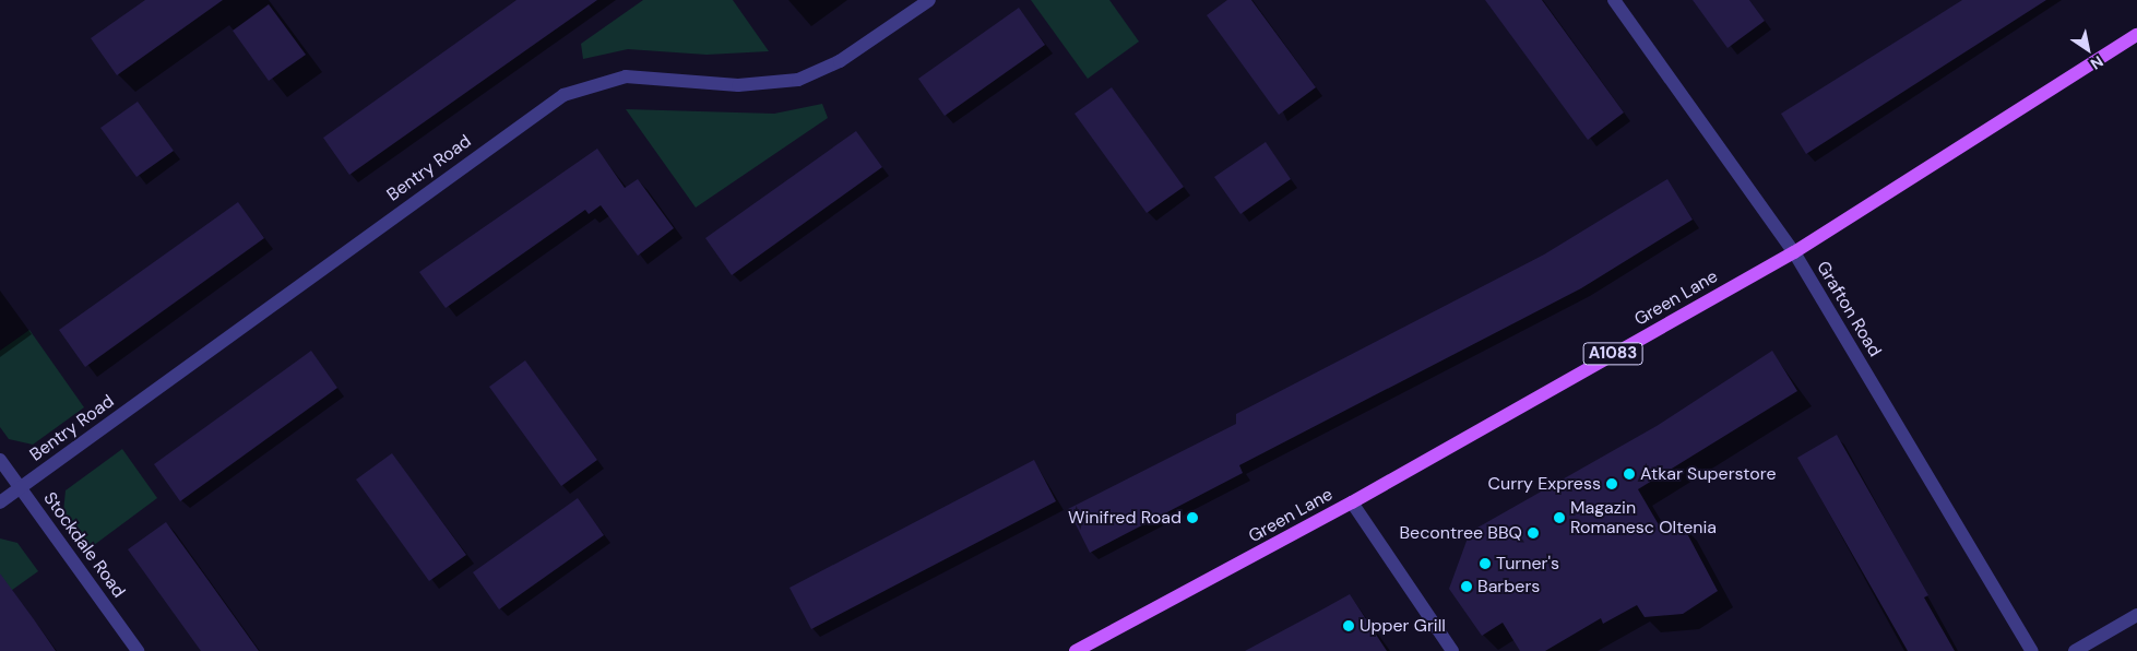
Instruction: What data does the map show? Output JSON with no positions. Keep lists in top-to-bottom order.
{
  "streets": {
    "main road": ["Green Lane", "A1083"],
    "street": ["Bentry Road", "Grafton Road", "Stockdale Road"]
  },
  "crossings": [
    ["Bentry Road", "Stockdale Road"],
    ["Green Lane", "Grafton Road"]
  ],
  "places": [
    "Atkar Superstore",
    "Curry Express",
    "Winifred Road",
    "Magazin Romanesc Oltenia",
    "Becontree BBQ",
    "Turner's",
    "Barbers",
    "Upper Grill"
  ],
  "north": "bottom right"
}
